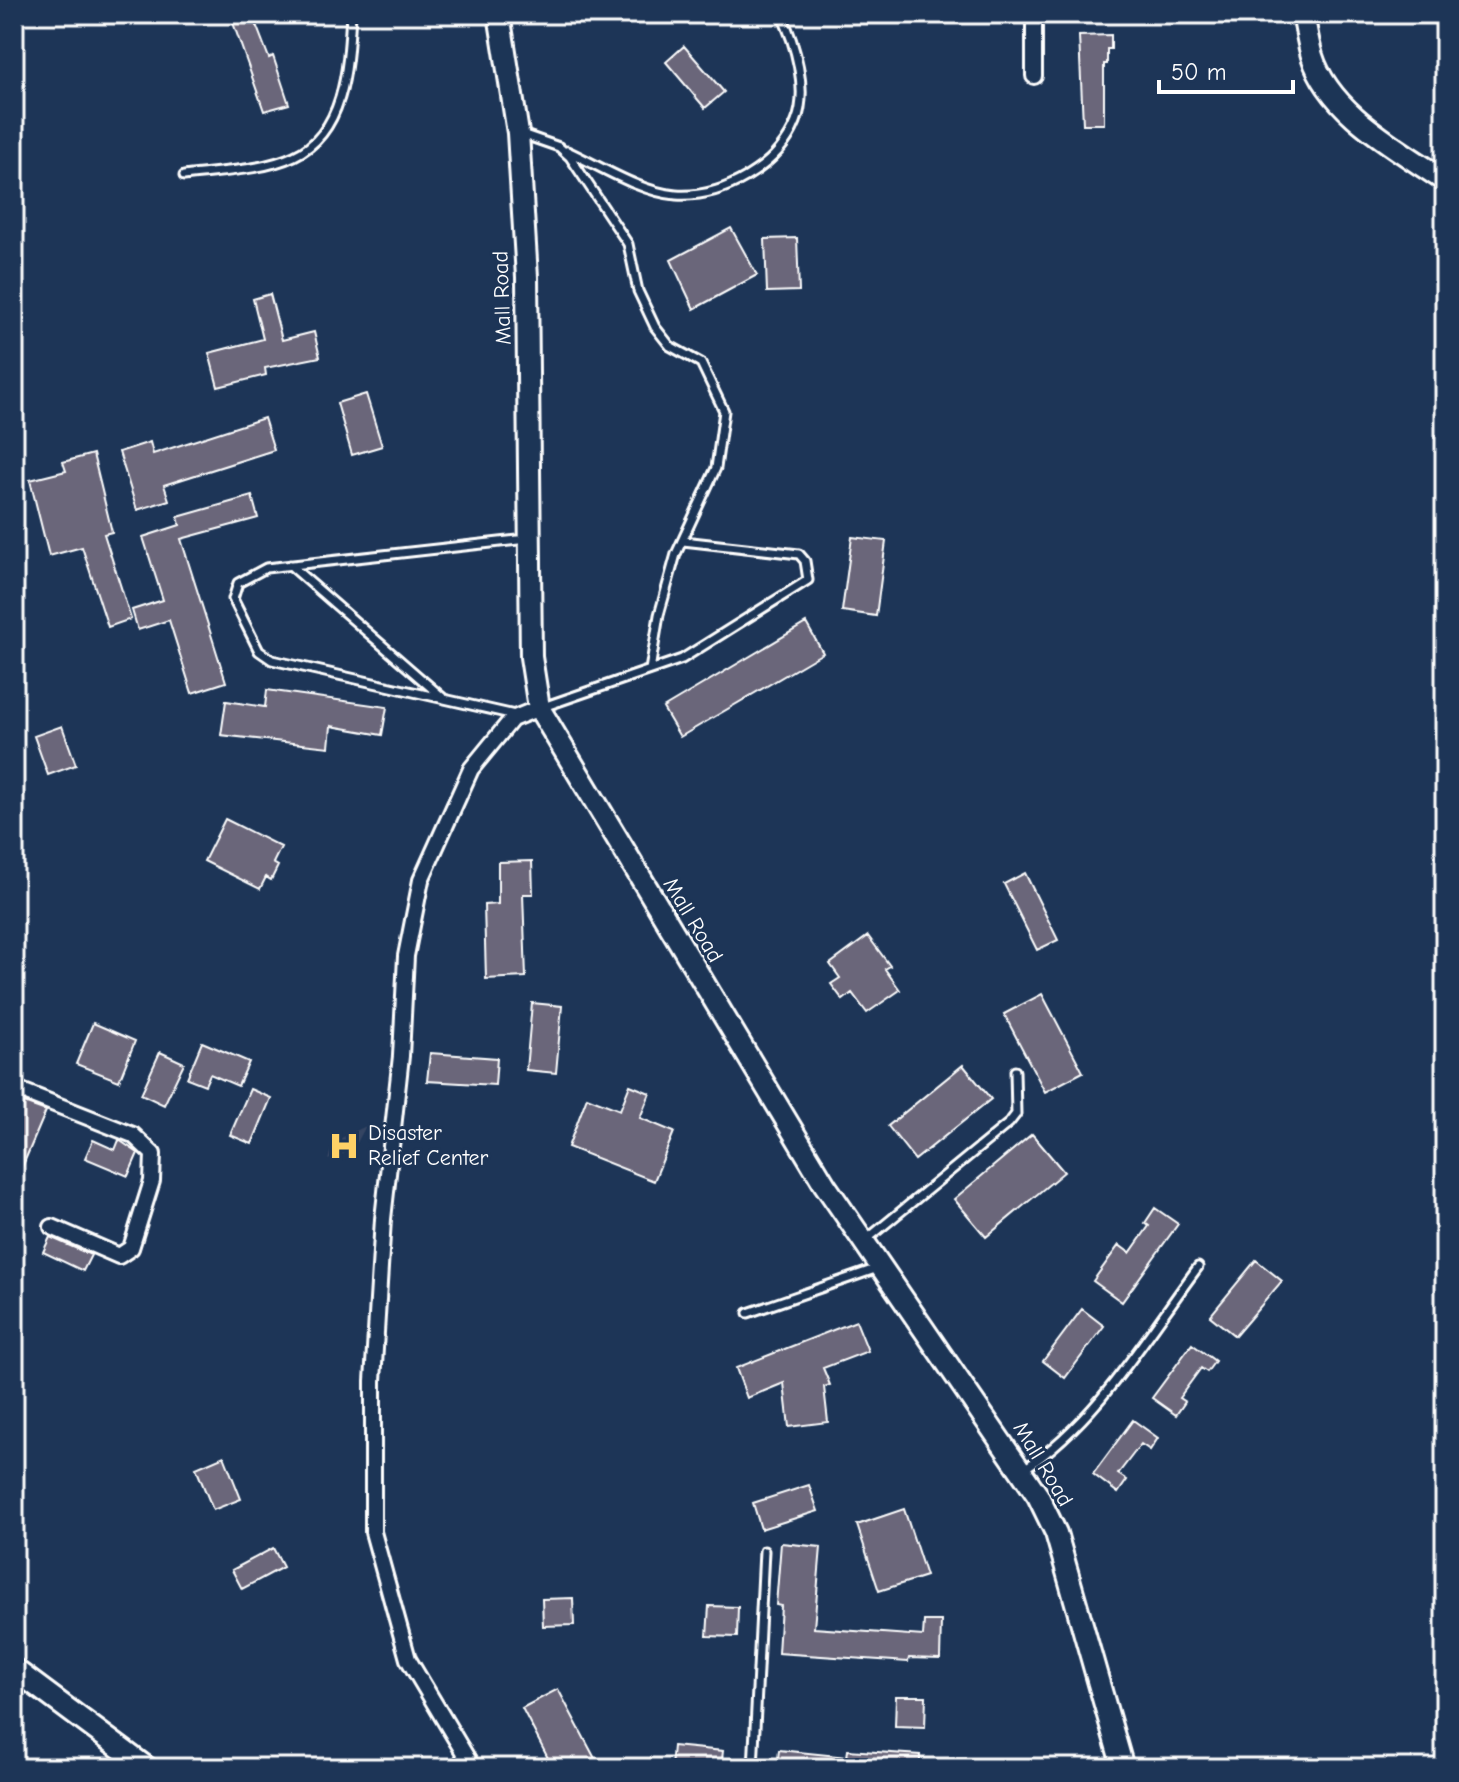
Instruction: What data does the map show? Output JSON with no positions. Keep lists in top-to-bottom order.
{
  "streets": {
    "street": ["Mall Road"]
  },
  "places": {
    "hospital": ["Disaster Relief Center"]
  },
  "scale_bar": "50 m"
}
